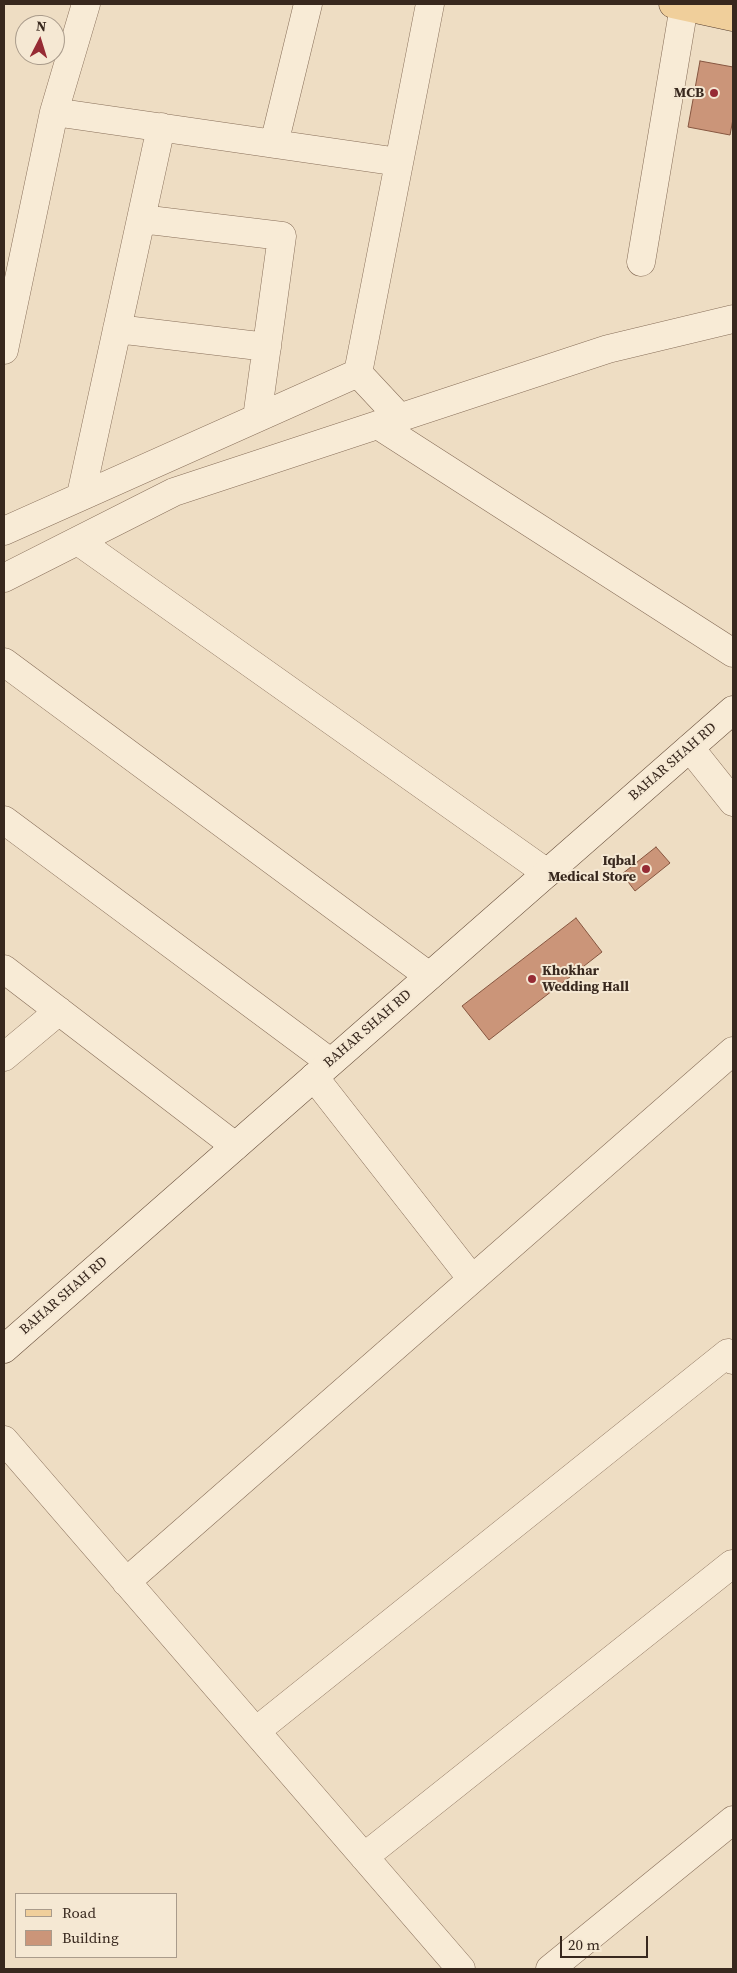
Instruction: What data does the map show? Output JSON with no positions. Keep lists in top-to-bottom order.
{
  "streets": {
    "street": ["BAHAR SHAH RD"]
  },
  "places": ["MCB", "Iqbal Medical Store", "Khokhar Wedding Hall"],
  "legend": ["Road", "Building"],
  "scale_bar": "20 m",
  "north": "top"
}
